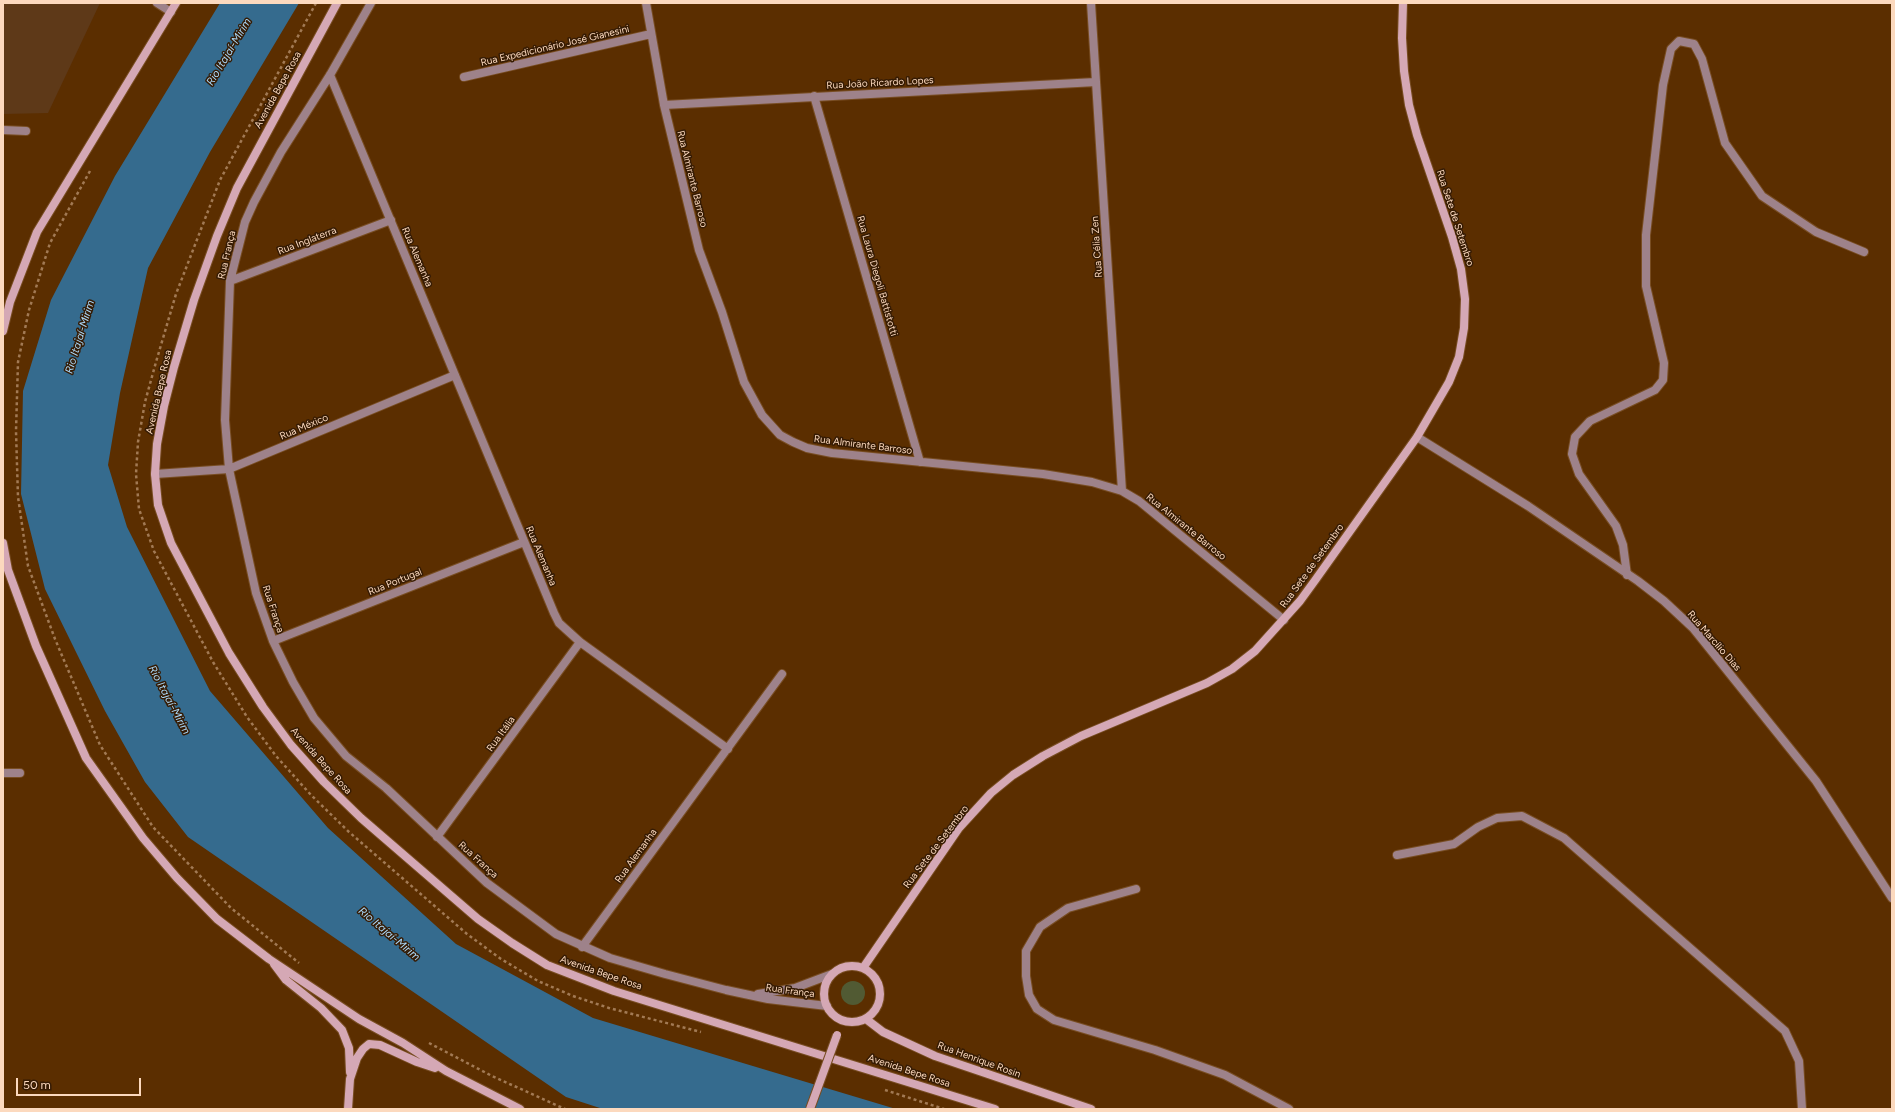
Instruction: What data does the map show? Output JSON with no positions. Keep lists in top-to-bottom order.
{
  "streets": {
    "main road": ["Avenida Bepe Rosa", "Rua Sete de Setembro", "Rua Henrique Rosin"],
    "street": [
      "Rua Expedicionário José Gianesini",
      "Rua João Ricardo Lopes",
      "Rua Almirante Barroso",
      "Rua Inglaterra",
      "Rua Célia Zen",
      "Rua França",
      "Rua Alemanha",
      "Rua Laura Diegoli Battistotti",
      "Rua México",
      "Rua Portugal",
      "Rua Marcílio Dias",
      "Rua Itália"
    ]
  },
  "crossings": [
    ["Rua Expedicionário José Gianesini", "Rua Almirante Barroso"],
    ["Rua João Ricardo Lopes", "Rua Almirante Barroso"],
    ["Rua João Ricardo Lopes", "Rua Célia Zen"],
    ["Rua João Ricardo Lopes", "Rua Laura Diegoli Battistotti"],
    ["Avenida Bepe Rosa", "Rua México"],
    ["Rua Almirante Barroso", "Rua Sete de Setembro"],
    ["Rua Almirante Barroso", "Rua Célia Zen"],
    ["Rua Almirante Barroso", "Rua Laura Diegoli Battistotti"],
    ["Rua Sete de Setembro", "Rua França"],
    ["Rua Sete de Setembro", "Rua Marcílio Dias"],
    ["Rua Sete de Setembro", "Rua Henrique Rosin"],
    ["Rua Inglaterra", "Rua França"],
    ["Rua Inglaterra", "Rua Alemanha"],
    ["Rua França", "Rua Alemanha"],
    ["Rua França", "Rua México"],
    ["Rua França", "Rua Portugal"],
    ["Rua França", "Rua Itália"],
    ["Rua França", "Rua Henrique Rosin"],
    ["Rua Alemanha", "Rua México"],
    ["Rua Alemanha", "Rua Portugal"],
    ["Rua Alemanha", "Rua Itália"]
  ],
  "water": ["Rio Itajaí-Mirim"],
  "scale_bar": "50 m"
}
